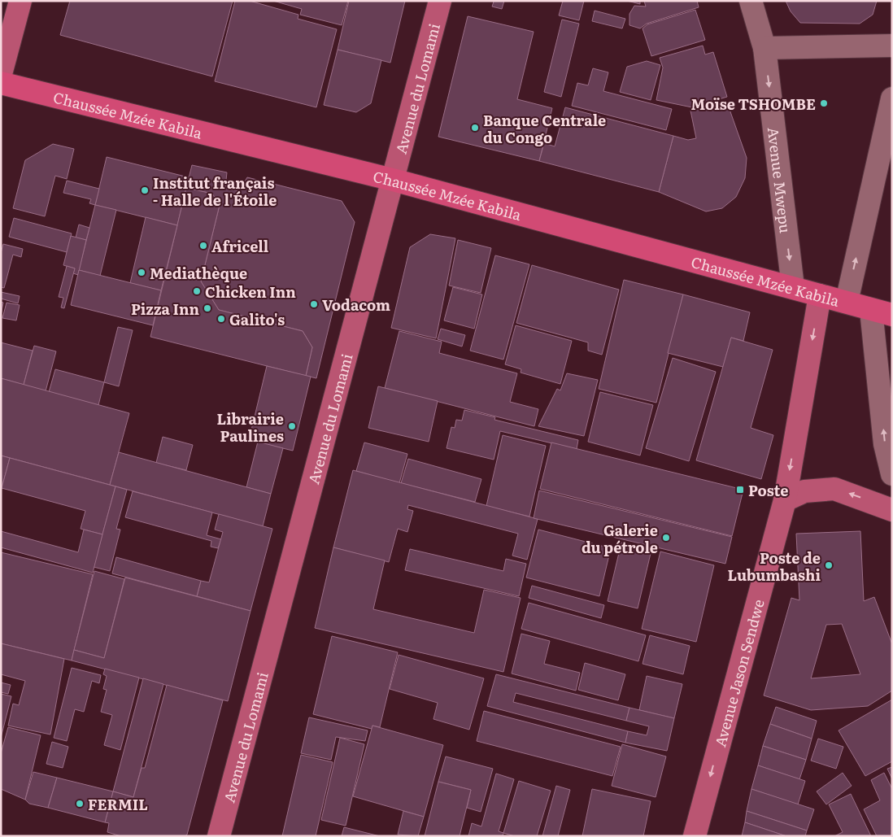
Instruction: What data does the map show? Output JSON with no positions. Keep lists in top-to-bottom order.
{
  "streets": {
    "highway": ["Chaussée Mzée Kabila"],
    "main road": ["Avenue du Lomami", "Avenue Jason Sendwe"],
    "street": ["Avenue Mwepu"]
  },
  "crossings": [
    ["Avenue du Lomami", "Chaussée Mzée Kabila"],
    ["Chaussée Mzée Kabila", "Avenue Mwepu"],
    ["Chaussée Mzée Kabila", "Avenue Jason Sendwe"]
  ],
  "one_way": ["Avenue Jason Sendwe"],
  "places": {
    "other": [
      "Moïse TSHOMBE",
      "Banque Centrale du Congo",
      "Institut français - Halle de l'Étoile",
      "Africell",
      "Mediathèque",
      "Chicken Inn",
      "Vodacom",
      "Pizza Inn",
      "Galito's",
      "Librairie Paulines",
      "Galerie du pétrole",
      "Poste de Lubumbashi",
      "FERMIL"
    ],
    "transit": ["Poste"]
  }
}
